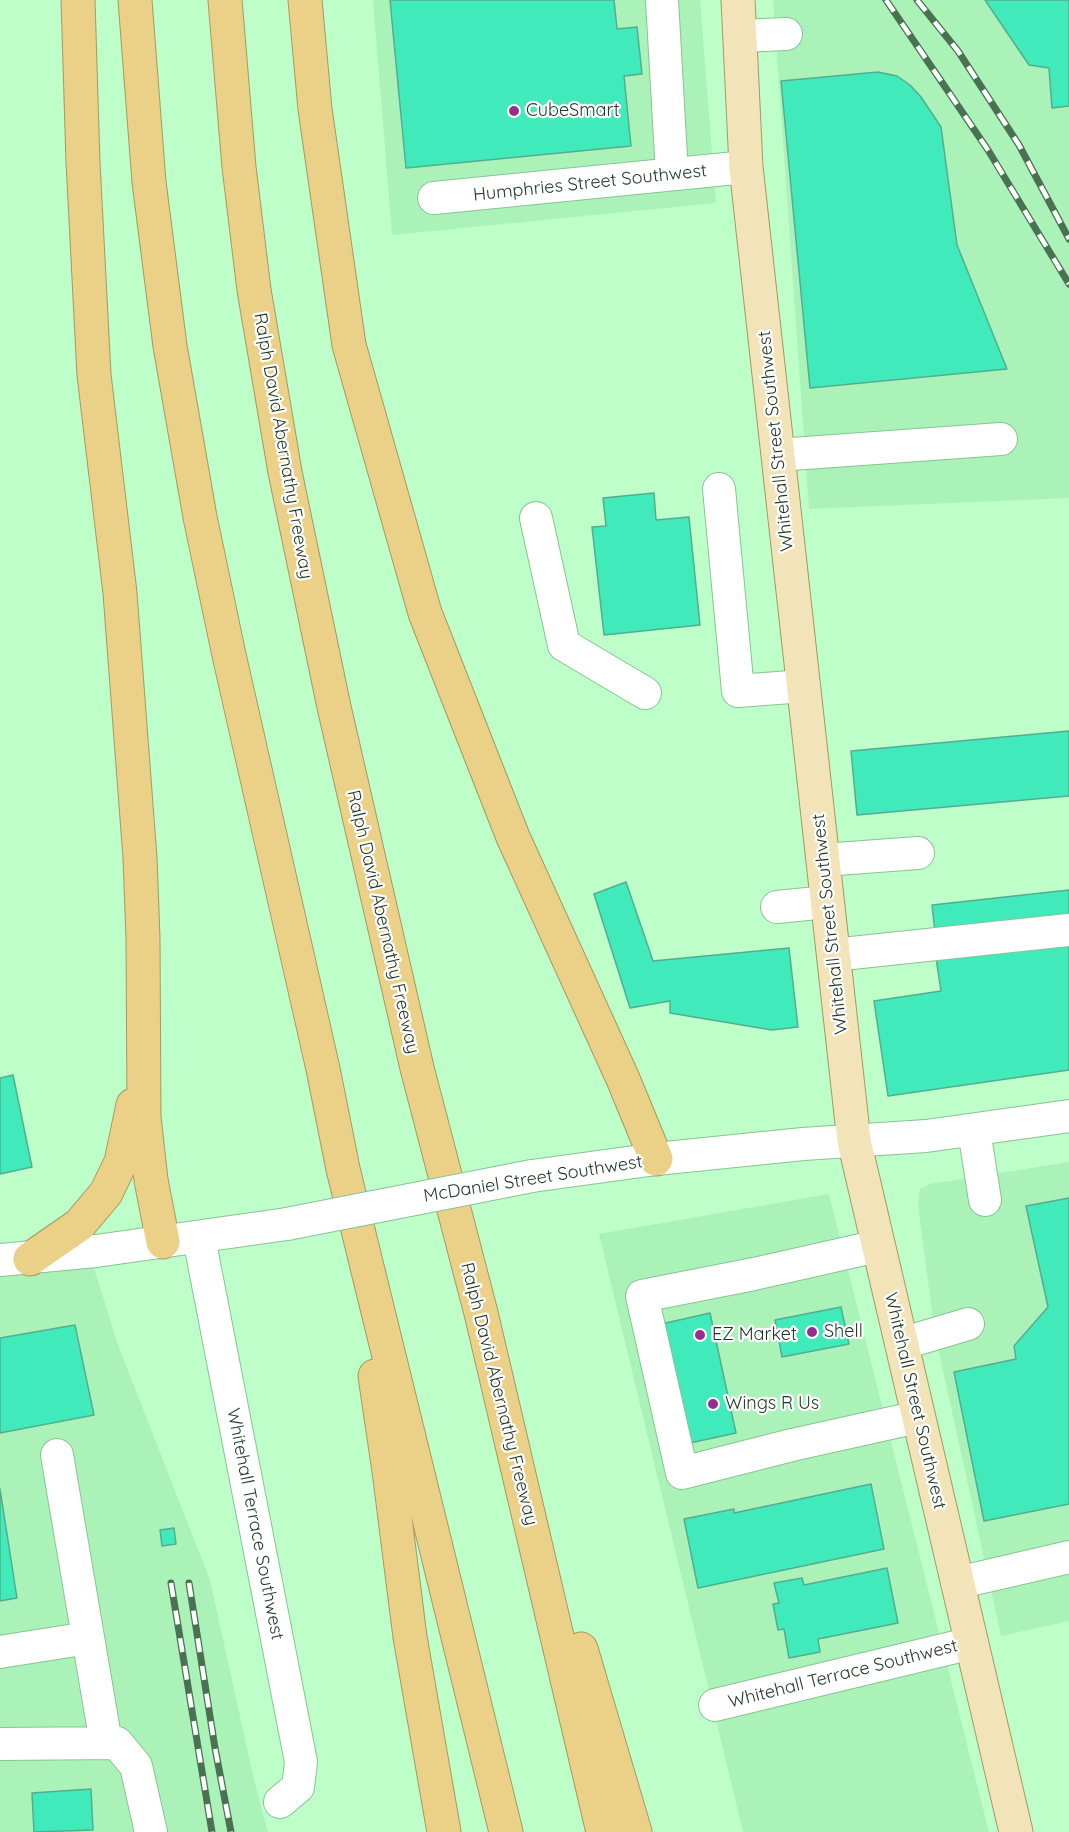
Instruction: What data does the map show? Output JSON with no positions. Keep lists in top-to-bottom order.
{
  "streets": {
    "highway": ["Ralph David Abernathy Freeway"],
    "main road": ["Whitehall Street Southwest"],
    "street": ["Humphries Street Southwest", "McDaniel Street Southwest", "Whitehall Terrace Southwest"]
  },
  "crossings": [
    ["Humphries Street Southwest", "Whitehall Street Southwest"],
    ["Whitehall Street Southwest", "McDaniel Street Southwest"],
    ["Whitehall Street Southwest", "Whitehall Terrace Southwest"],
    ["McDaniel Street Southwest", "Whitehall Terrace Southwest"]
  ],
  "places": [
    "CubeSmart",
    "Shell",
    "EZ Market",
    "Wings R Us"
  ]
}
